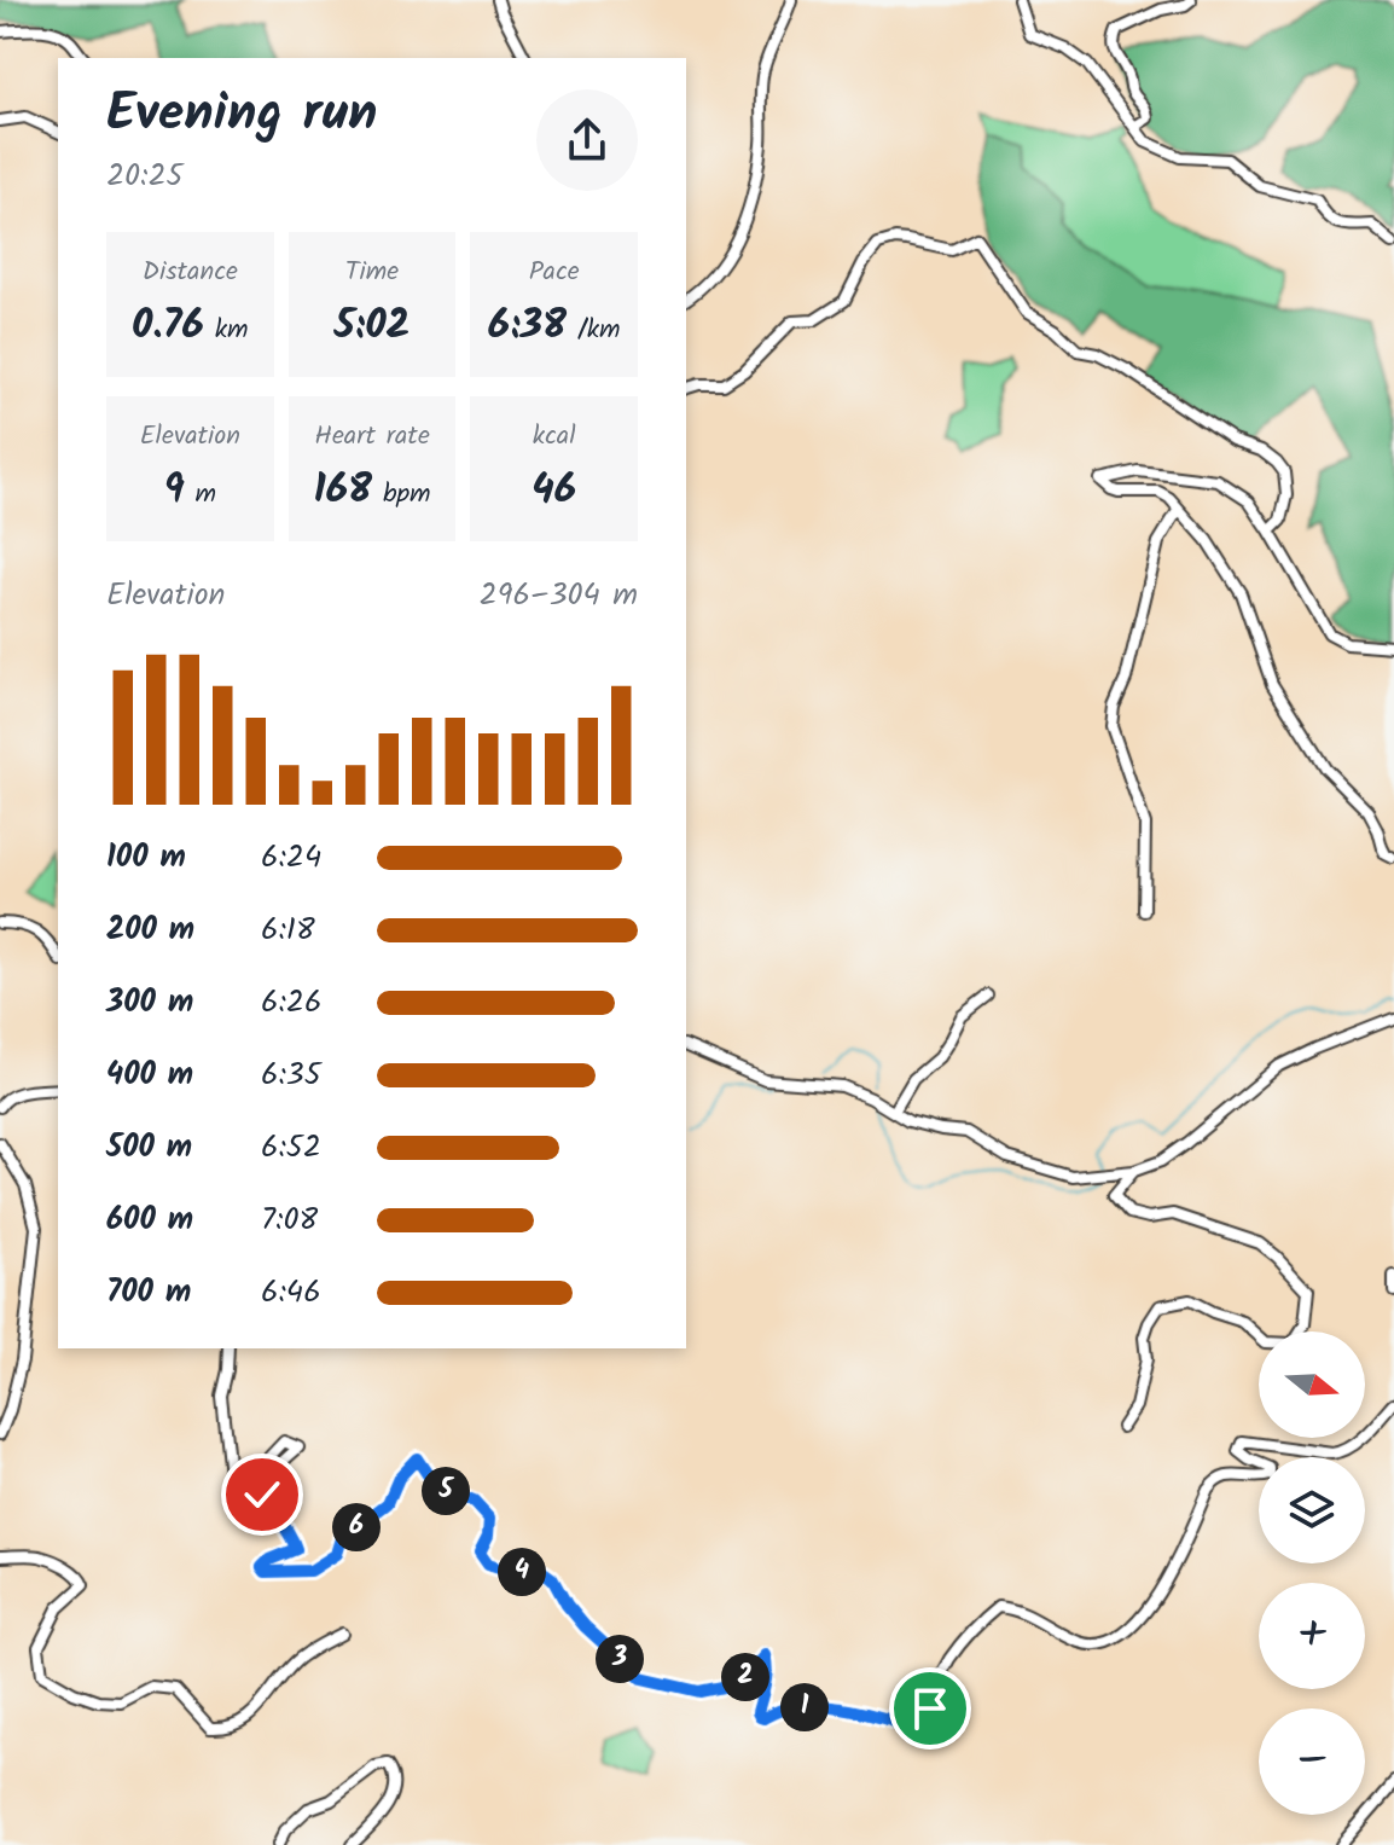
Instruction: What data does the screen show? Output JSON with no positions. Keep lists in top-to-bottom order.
{
  "north": "right",
  "page": {
    "heading": ["Evening run", "20:25"],
    "stats": [
      ["Distance", "0.76 km"],
      ["Time", "5:02"],
      ["Pace", "6:38 /km"],
      ["Elevation", "9 m"],
      ["Heart rate", "168 bpm"],
      ["kcal", "46"]
    ],
    "chart": ["Elevation", "296–304 m"],
    "list": [
      {
        "name": "100 m",
        "note": "6:24"
      },
      {
        "name": "200 m",
        "note": "6:18"
      },
      {
        "name": "300 m",
        "note": "6:26"
      },
      {
        "name": "400 m",
        "note": "6:35"
      },
      {
        "name": "500 m",
        "note": "6:52"
      },
      {
        "name": "600 m",
        "note": "7:08"
      },
      {
        "name": "700 m",
        "note": "6:46"
      }
    ],
    "map_buttons": ["+", "−"],
    "pins": [
      "5",
      "6",
      "4",
      "3",
      "2",
      "1"
    ]
  }
}
